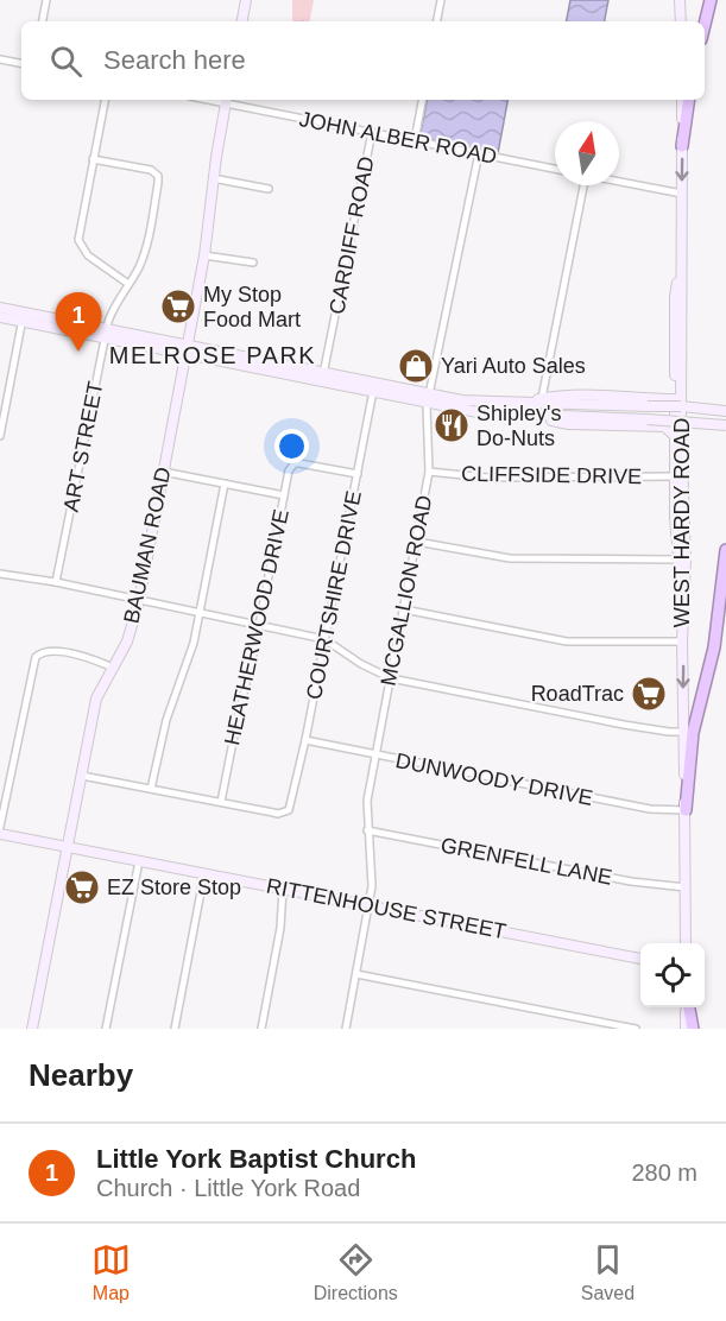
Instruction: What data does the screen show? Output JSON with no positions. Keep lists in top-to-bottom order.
{
  "streets": {
    "main road": ["WEST HARDY ROAD", "BAUMAN ROAD", "RITTENHOUSE STREET"],
    "street": [
      "JOHN ALBER ROAD",
      "CARDIFF ROAD",
      "ART STREET",
      "CLIFFSIDE DRIVE",
      "MCGALLION ROAD",
      "COURTSHIRE DRIVE",
      "HEATHERWOOD DRIVE",
      "DUNWOODY DRIVE",
      "GRENFELL LANE"
    ]
  },
  "crossings": [
    ["JOHN ALBER ROAD", "CARDIFF ROAD"],
    ["JOHN ALBER ROAD", "BAUMAN ROAD"],
    ["JOHN ALBER ROAD", "MCGALLION ROAD"],
    ["CLIFFSIDE DRIVE", "MCGALLION ROAD"],
    ["WEST HARDY ROAD", "DUNWOODY DRIVE"],
    ["WEST HARDY ROAD", "GRENFELL LANE"],
    ["BAUMAN ROAD", "RITTENHOUSE STREET"],
    ["MCGALLION ROAD", "DUNWOODY DRIVE"],
    ["MCGALLION ROAD", "GRENFELL LANE"],
    ["MCGALLION ROAD", "RITTENHOUSE STREET"],
    ["COURTSHIRE DRIVE", "HEATHERWOOD DRIVE"],
    ["COURTSHIRE DRIVE", "DUNWOODY DRIVE"]
  ],
  "districts": ["MELROSE PARK"],
  "places": {
    "supermarket": ["My Stop Food Mart", "RoadTrac", "EZ Store Stop"],
    "shop": ["Yari Auto Sales"],
    "restaurant": ["Shipley's Do-Nuts"]
  },
  "north": "top",
  "page": {
    "search": "Search here",
    "pins": "1",
    "heading": "Nearby",
    "list": [
      {
        "mark": "1",
        "name": "Little York Baptist Church",
        "note": "Church · Little York Road",
        "value": "280 m"
      }
    ],
    "nav": ["Map", "Directions", "Saved"]
  }
}
